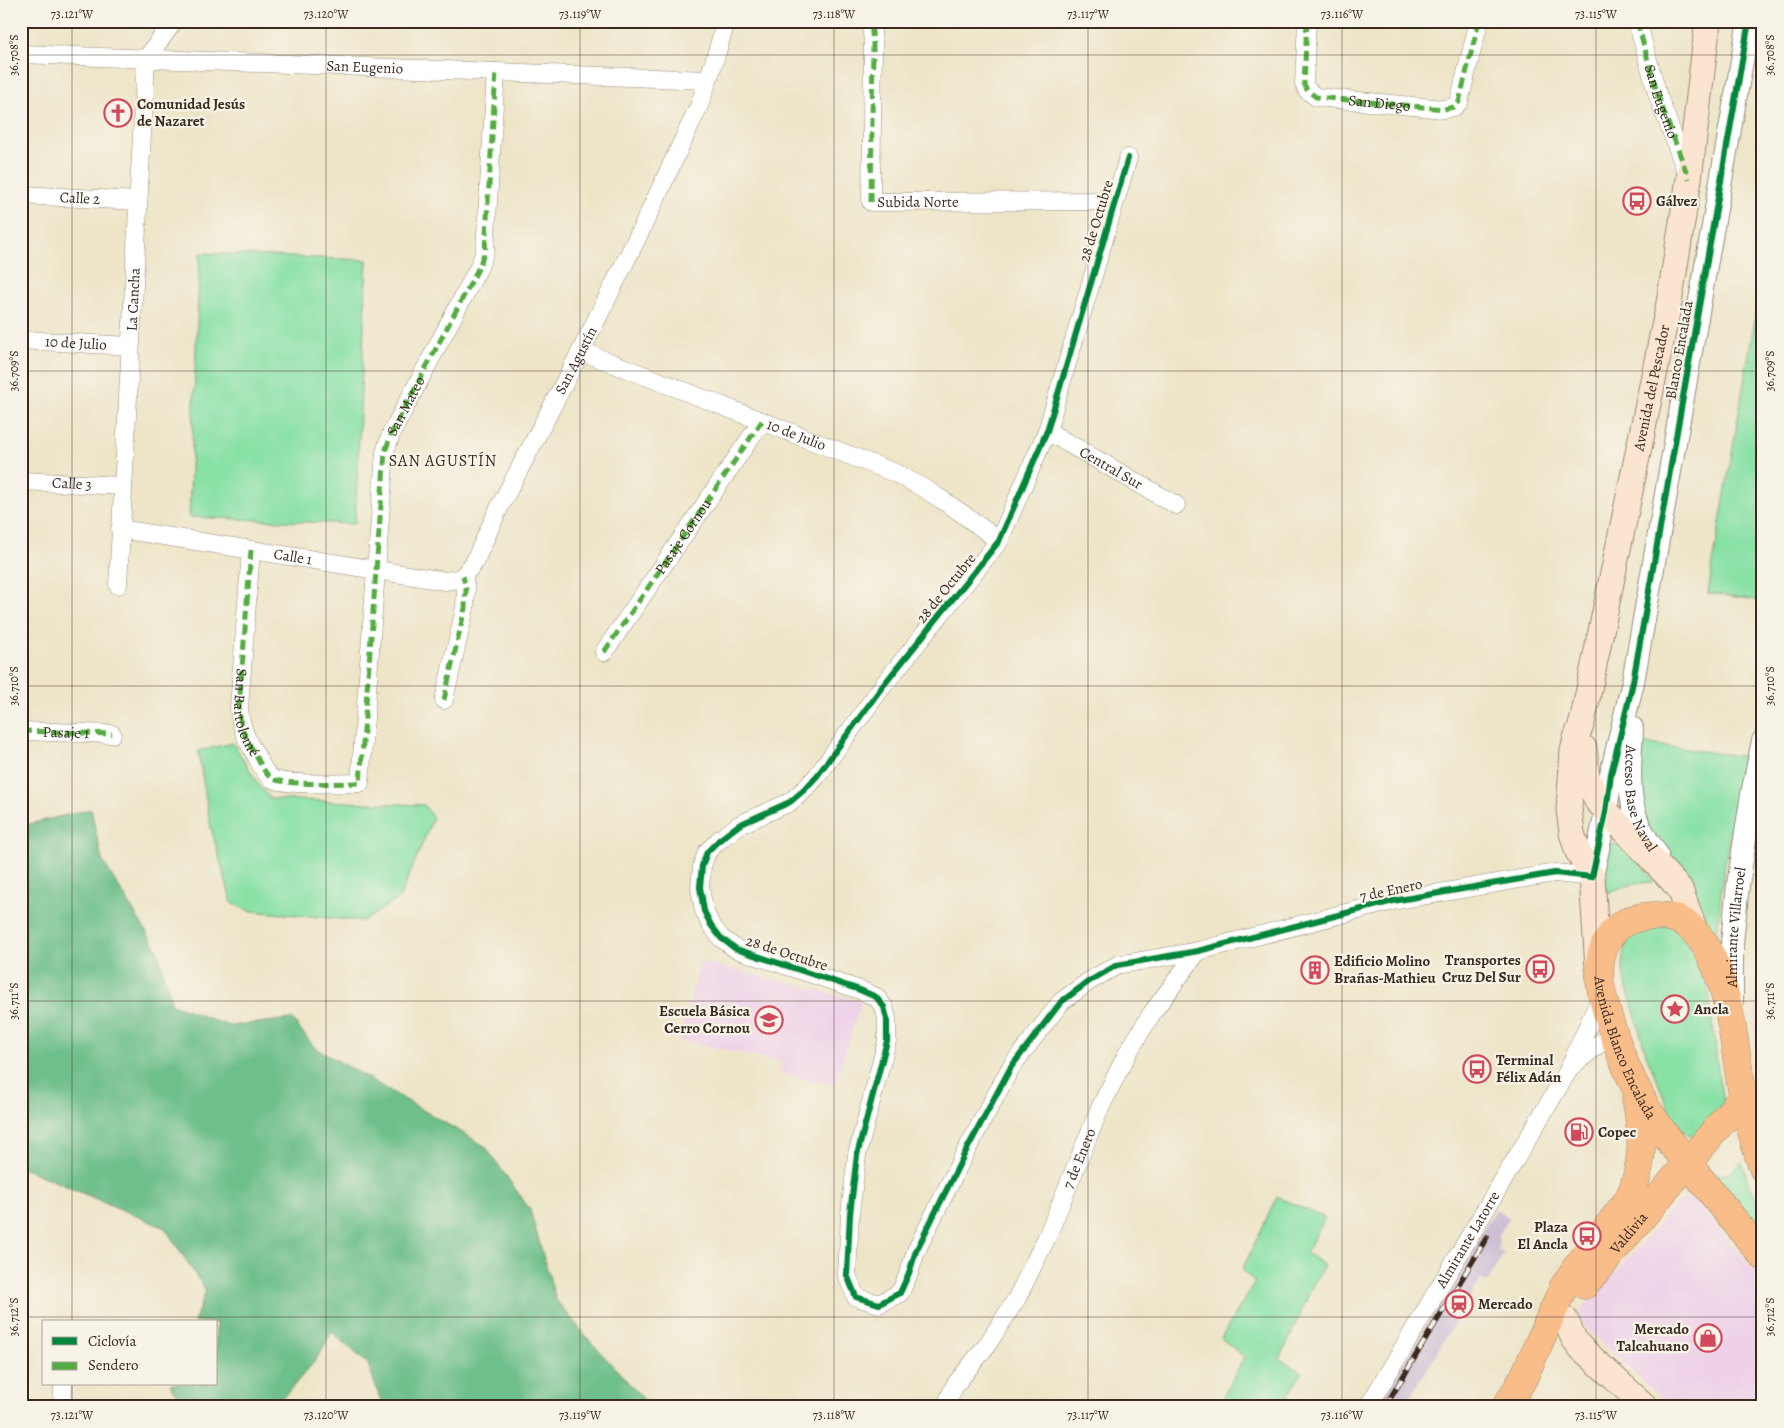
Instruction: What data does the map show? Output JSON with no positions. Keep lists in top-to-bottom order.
{
  "streets": {
    "main road": ["Avenida del Pescador", "Avenida Blanco Encalada", "Valdivia"],
    "street": [
      "San Eugenio",
      "San Diego",
      "Calle 2",
      "Subida Norte",
      "28 de Octubre",
      "La Cancha",
      "10 de Julio",
      "Blanco Encalada",
      "San Agustín",
      "San Mateo",
      "Central Sur",
      "Calle 3",
      "Pasaje Cornou",
      "Calle 1",
      "San Bartolomé",
      "Pasaje 1",
      "Acceso Base Naval",
      "7 de Enero",
      "Almirante Villarroel",
      "Almirante Latorre"
    ]
  },
  "crossings": [
    ["San Eugenio", "La Cancha"],
    ["San Eugenio", "San Agustín"],
    ["San Eugenio", "Avenida del Pescador"],
    ["San Eugenio", "San Mateo"],
    ["Calle 2", "La Cancha"],
    ["Subida Norte", "28 de Octubre"],
    ["28 de Octubre", "10 de Julio"],
    ["28 de Octubre", "Central Sur"],
    ["28 de Octubre", "7 de Enero"],
    ["La Cancha", "10 de Julio"],
    ["La Cancha", "Calle 3"],
    ["La Cancha", "Calle 1"],
    ["10 de Julio", "San Agustín"],
    ["10 de Julio", "Pasaje Cornou"],
    ["Blanco Encalada", "Acceso Base Naval"],
    ["San Agustín", "Calle 1"],
    ["San Mateo", "Calle 1"],
    ["San Mateo", "San Bartolomé"],
    ["Calle 1", "San Bartolomé"],
    ["Acceso Base Naval", "Avenida Blanco Encalada"],
    ["7 de Enero", "Avenida Blanco Encalada"],
    ["Avenida Blanco Encalada", "Valdivia"],
    ["Avenida Blanco Encalada", "Almirante Latorre"]
  ],
  "districts": ["SAN AGUSTÍN"],
  "places": {
    "church": ["Comunidad Jesús de Nazaret"],
    "bus stop": [
      "Gálvez",
      "Transportes Cruz Del Sur",
      "Terminal Félix Adán",
      "Plaza El Ancla"
    ],
    "building": ["Edificio Molino Brañas-Mathieu"],
    "place": ["Ancla"],
    "school or university": ["Escuela Básica Cerro Cornou"],
    "fuel station": ["Copec"],
    "station": ["Mercado"],
    "shop": ["Mercado Talcahuano"]
  },
  "legend": ["Ciclovía", "Sendero"],
  "coordinates": [
    "73.121°W",
    "73.120°W",
    "73.119°W",
    "73.118°W",
    "73.117°W",
    "73.116°W",
    "73.115°W",
    "36.708°S",
    "36.709°S",
    "36.710°S",
    "36.711°S",
    "36.712°S"
  ]
}
